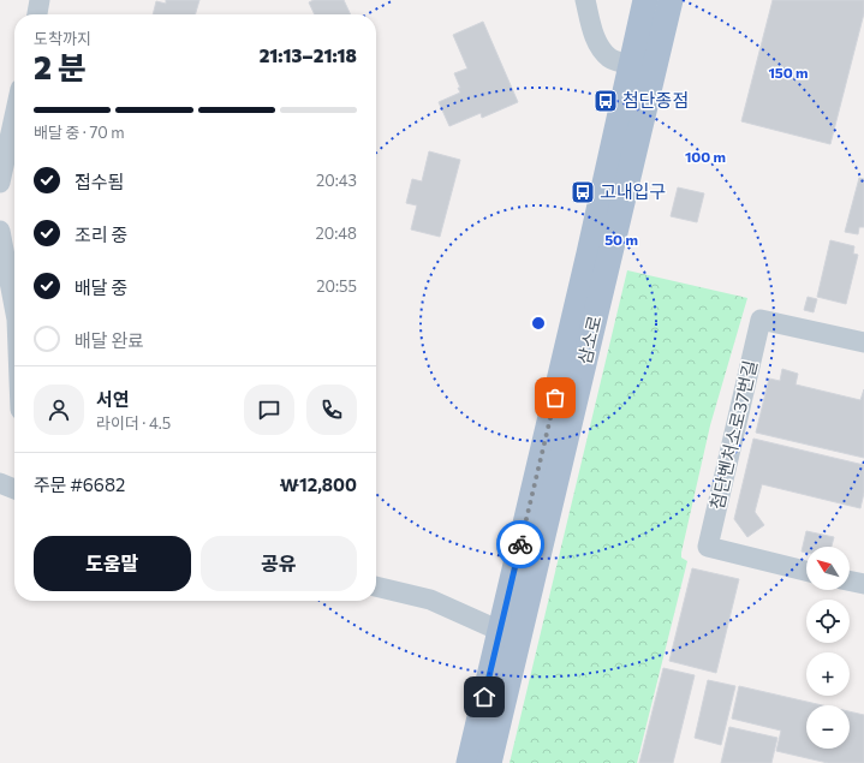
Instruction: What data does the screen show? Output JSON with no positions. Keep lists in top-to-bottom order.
{
  "streets": {
    "main road": ["삼소로"],
    "street": ["첨단벤처소로37번길"]
  },
  "places": {
    "bus stop": ["첨단종점", "고내입구"]
  },
  "north": "top left",
  "page": {
    "heading": ["2 분", "도착까지", "21:13–21:18"],
    "panel": [
      "서연",
      "라이더 · 4.5",
      "주문 #6682",
      "₩12,800"
    ],
    "bar": "배달 중 · 70 m",
    "list": [
      ["접수됨", "20:43"],
      ["조리 중", "20:48"],
      ["배달 중", "20:55"],
      "배달 완료"
    ],
    "buttons": ["도움말", "공유"],
    "map_buttons": ["+", "−"]
  },
  "rings": ["150 m", "100 m", "50 m"]
}
